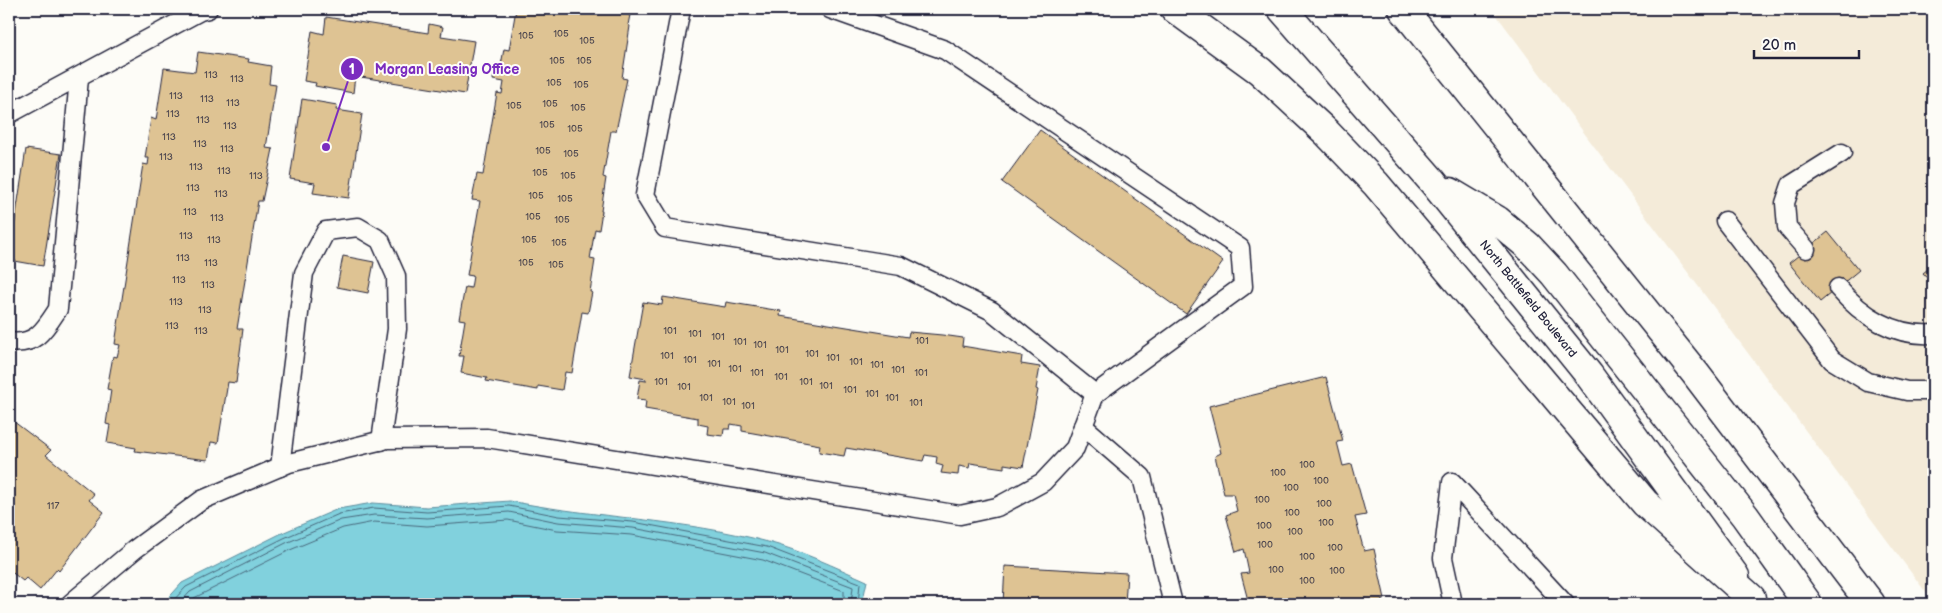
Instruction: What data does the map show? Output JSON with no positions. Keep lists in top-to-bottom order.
{
  "streets": {
    "main road": ["North Battlefield Boulevard"]
  },
  "places": ["Morgan Leasing Office"],
  "house_numbers": [
    "105",
    "105",
    "105",
    "105",
    "105",
    "113",
    "113",
    "105",
    "105",
    "113",
    "113",
    "113",
    "105",
    "105",
    "105",
    "113",
    "113",
    "105",
    "113",
    "105",
    "113",
    "113",
    "113",
    "105",
    "105",
    "113",
    "113",
    "113",
    "105",
    "113",
    "105",
    "113",
    "113",
    "105",
    "105",
    "113",
    "105",
    "113",
    "105",
    "113",
    "113",
    "105",
    "105",
    "113",
    "113",
    "105",
    "105",
    "113",
    "113",
    "113",
    "113",
    "113",
    "113",
    "101",
    "101",
    "101",
    "101",
    "101",
    "101",
    "101",
    "101",
    "101",
    "101",
    "101",
    "101",
    "101",
    "101",
    "101",
    "101",
    "101",
    "101",
    "101",
    "101",
    "101",
    "101",
    "101",
    "101",
    "101",
    "101",
    "101",
    "101",
    "101",
    "101",
    "100",
    "100",
    "100",
    "100",
    "100",
    "100",
    "117",
    "100",
    "100",
    "100",
    "100",
    "100",
    "100",
    "100",
    "100",
    "100",
    "100"
  ],
  "scale_bar": "20 m"
}
